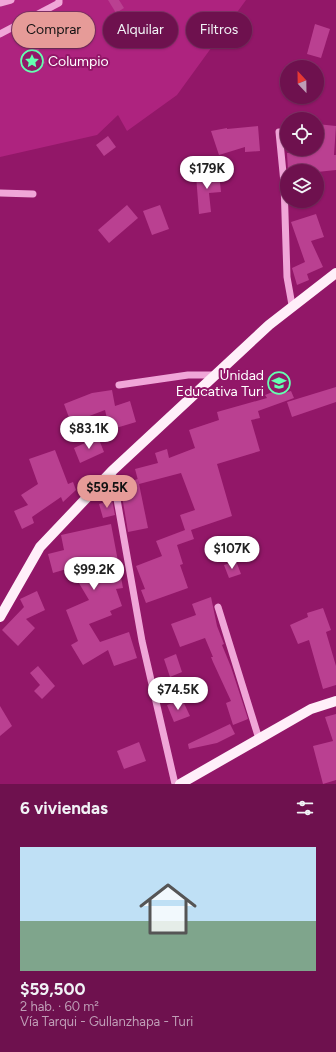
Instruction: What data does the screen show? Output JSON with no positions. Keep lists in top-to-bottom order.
{
  "places": {
    "place": ["Columpio"],
    "school or university": ["Unidad Educativa Turi"]
  },
  "north": "top",
  "page": {
    "chip": ["Comprar", "Alquilar", "Filtros"],
    "price": [
      "$179K",
      "$83.1K",
      "$59.5K",
      "$107K",
      "$99.2K",
      "$74.5K"
    ],
    "heading": "6 viviendas",
    "list": [
      {
        "name": "$59,500",
        "note": "2 hab. · 60 m² · Vía Tarqui - Gullanzhapa - Turi"
      }
    ]
  }
}
